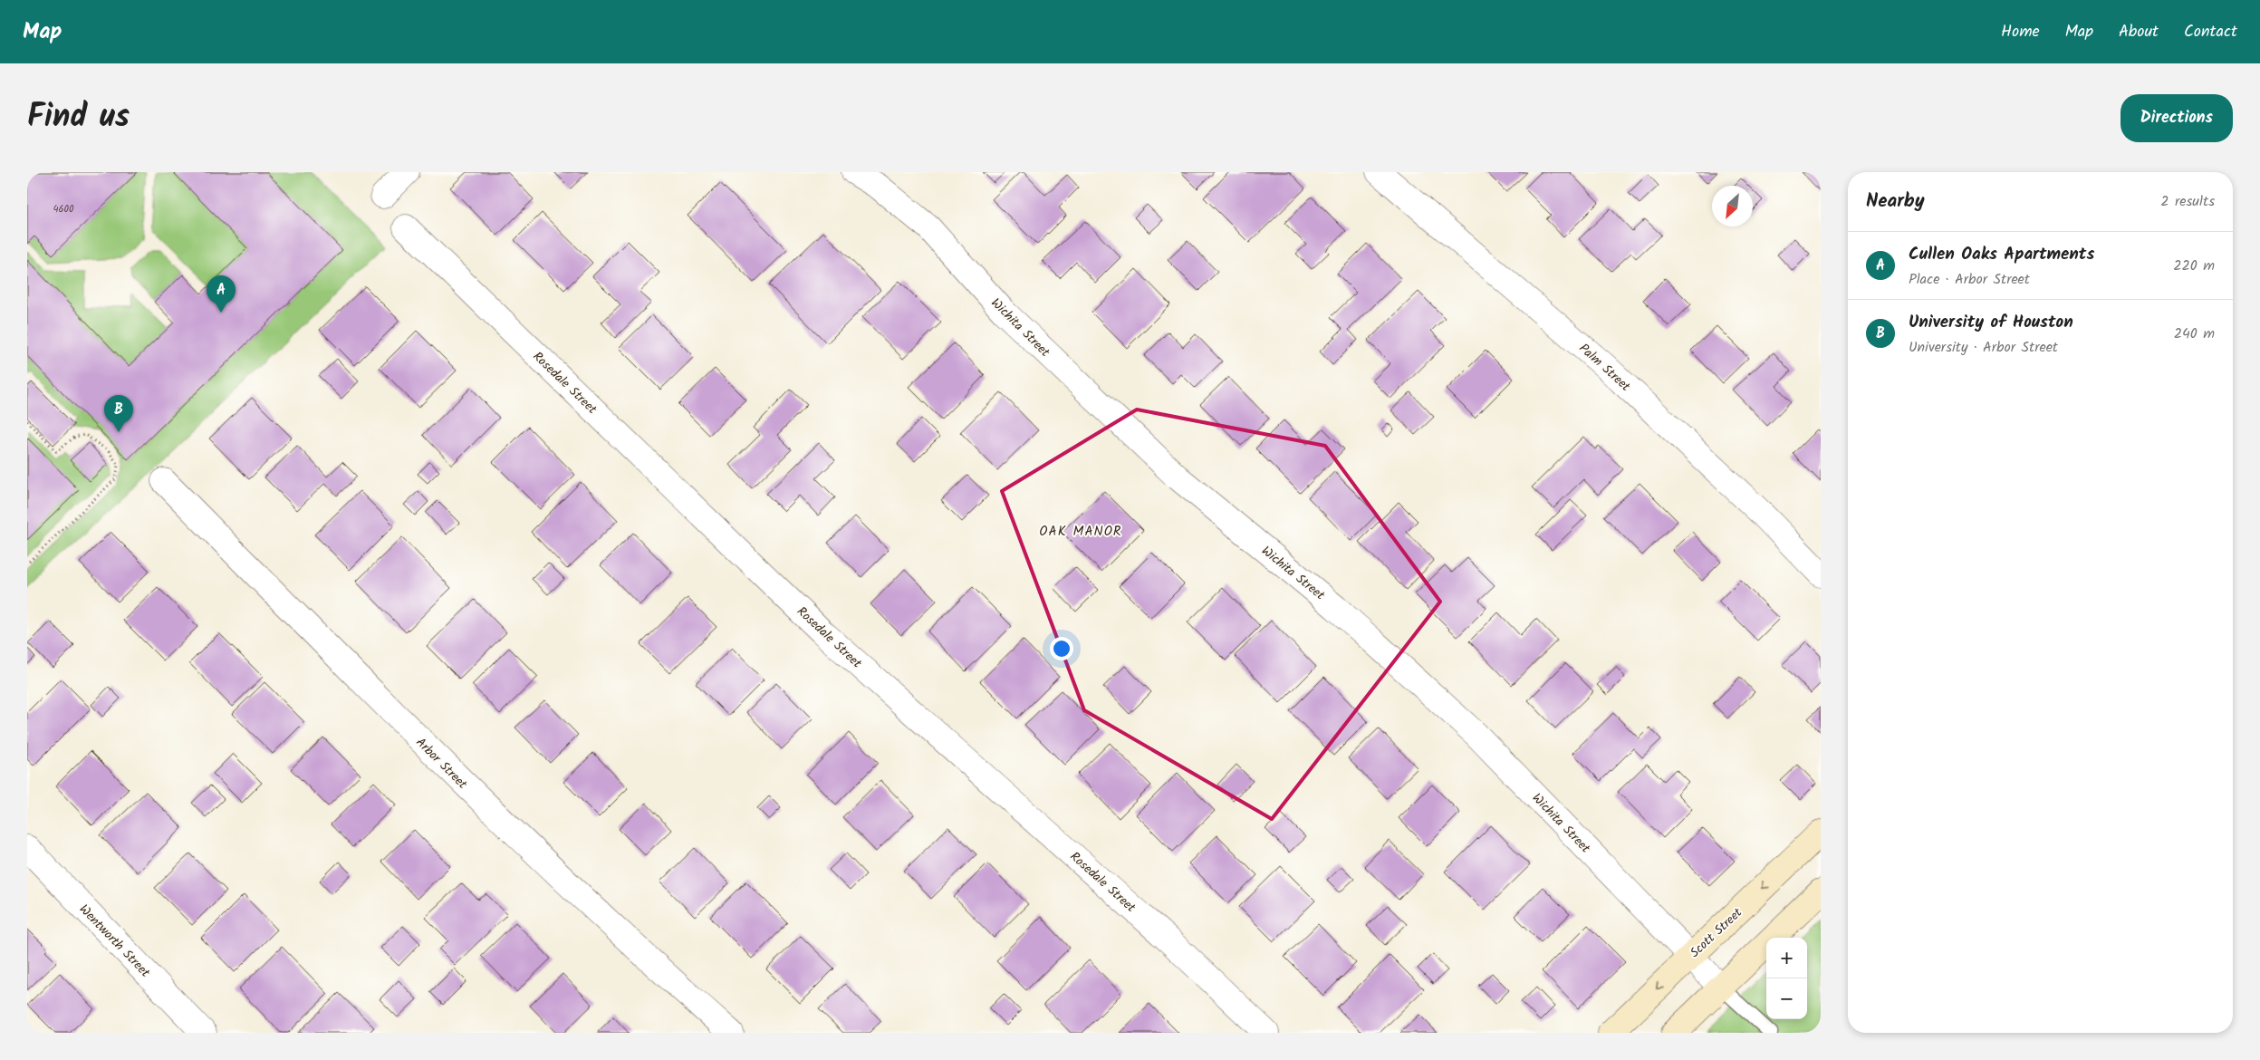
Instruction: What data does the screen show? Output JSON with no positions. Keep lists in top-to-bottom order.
{
  "streets": {
    "main road": ["Scott Street"],
    "street": [
      "Wichita Street",
      "Palm Street",
      "Rosedale Street",
      "Arbor Street",
      "Wentworth Street"
    ]
  },
  "crossings": [
    ["Wichita Street", "Scott Street"]
  ],
  "districts": ["OAK MANOR"],
  "house_numbers": ["4600"],
  "north": "bottom left",
  "page": {
    "header": "Map",
    "nav": [
      "Home",
      "Map",
      "About",
      "Contact"
    ],
    "title": "Find us",
    "buttons": "Directions",
    "heading": ["Nearby", "2 results"],
    "list": [
      {
        "mark": "A",
        "name": "Cullen Oaks Apartments",
        "note": "Place · Arbor Street",
        "value": "220 m"
      },
      {
        "mark": "B",
        "name": "University of Houston",
        "note": "University · Arbor Street",
        "value": "240 m"
      }
    ],
    "pins": ["A", "B"],
    "map_buttons": ["+", "−"]
  }
}
